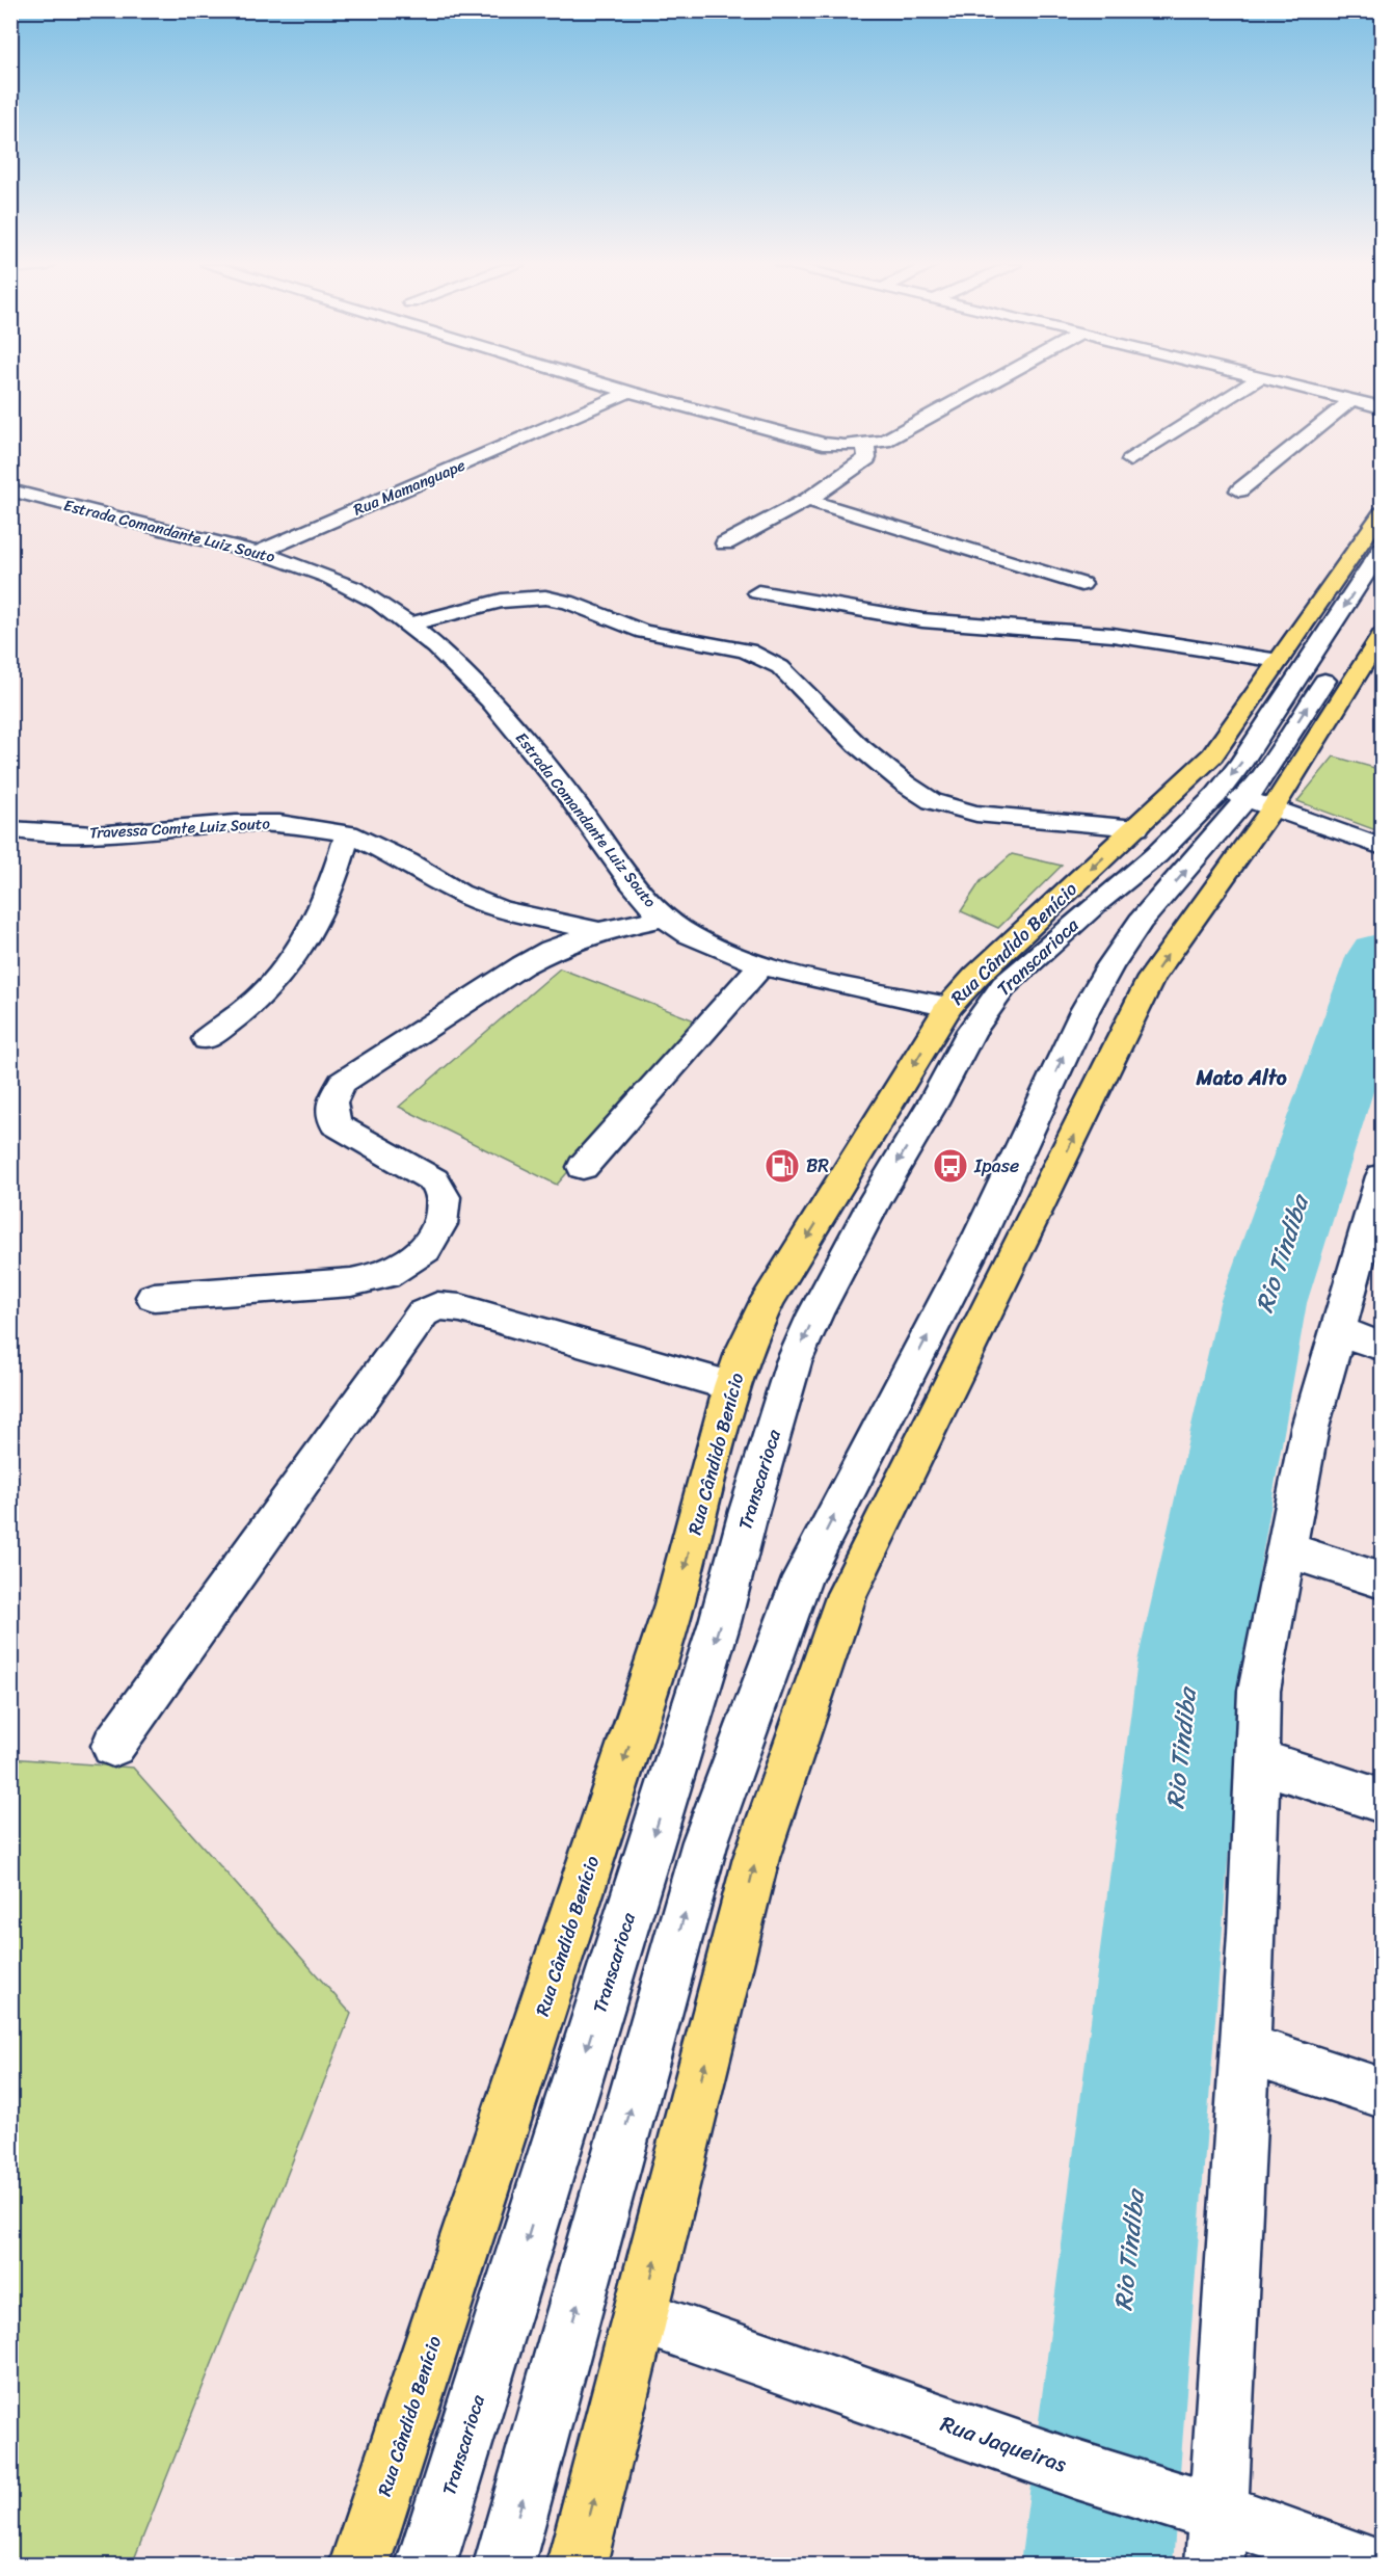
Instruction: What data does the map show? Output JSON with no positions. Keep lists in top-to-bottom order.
{
  "streets": {
    "main road": ["Rua Cândido Benício"],
    "street": [
      "Rua Mamanguape",
      "Estrada Comandante Luiz Souto",
      "Travessa Comte Luiz Souto",
      "Transcarioca",
      "Rua Jaqueiras"
    ]
  },
  "crossings": [
    ["Rua Mamanguape", "Estrada Comandante Luiz Souto"],
    ["Estrada Comandante Luiz Souto", "Travessa Comte Luiz Souto"],
    ["Estrada Comandante Luiz Souto", "Rua Cândido Benício"]
  ],
  "districts": ["Mato Alto"],
  "water": ["Rio Tindiba"],
  "places": {
    "fuel station": ["BR"],
    "bus stop": ["Ipase"]
  }
}
